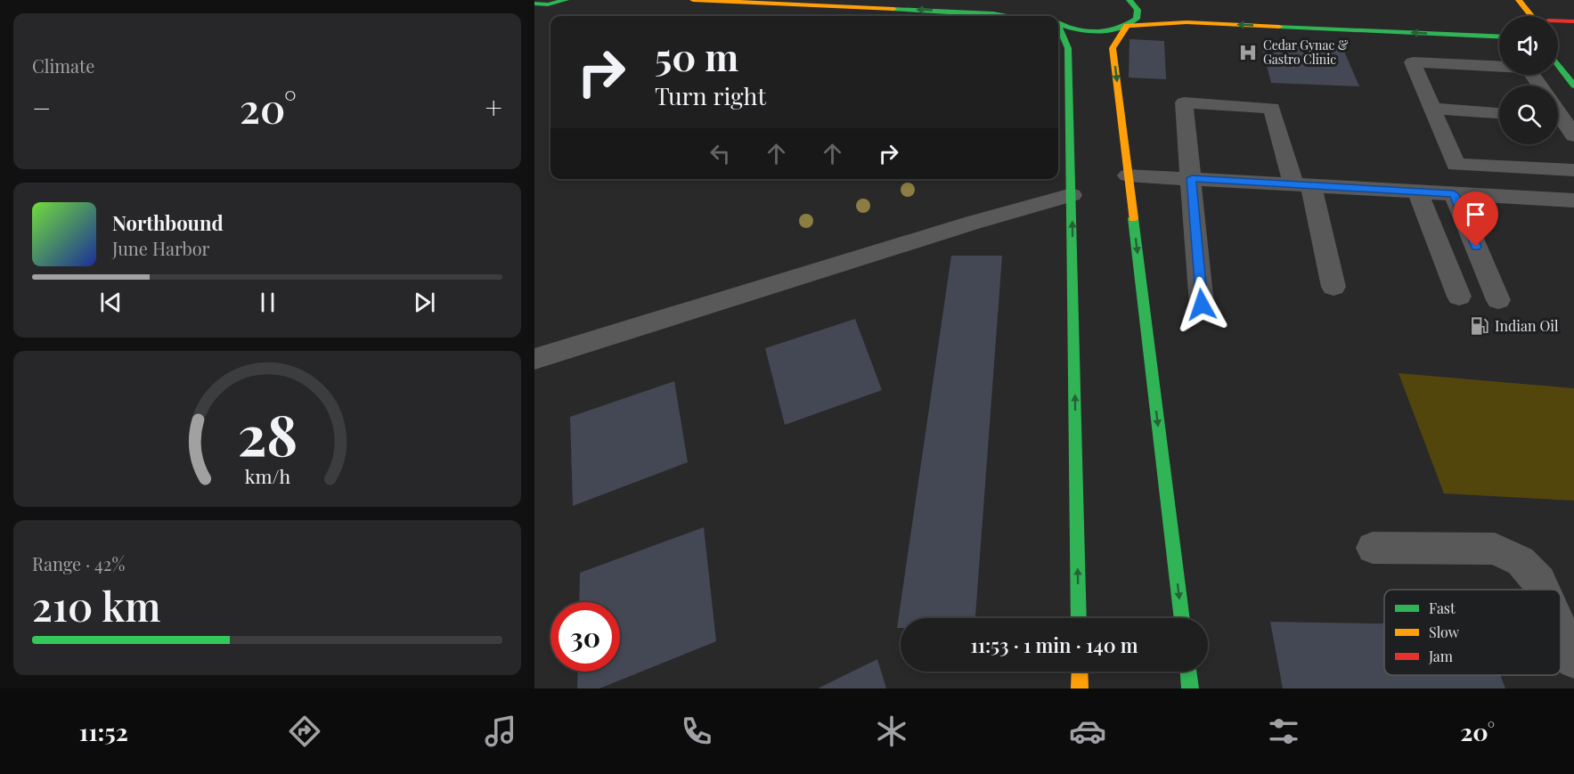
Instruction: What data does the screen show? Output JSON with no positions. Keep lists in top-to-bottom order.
{
  "places": {
    "hospital": ["Cedar Gynac & Gastro Clinic"],
    "fuel station": ["Indian Oil"]
  },
  "legend": ["Fast", "Slow", "Jam"],
  "page": {
    "tile": [
      "Climate",
      ["Range · 42%", "210 km"]
    ],
    "turn": ["50 m", "Turn right"],
    "heat": ["−", "20°", "+"],
    "song": ["Northbound", "June Harbor"],
    "limit": "30",
    "trip": "11:53 · 1 min · 140 m",
    "tabs": ["11:52", "20°"],
    "gauge": ["28", "km/h"]
  }
}
